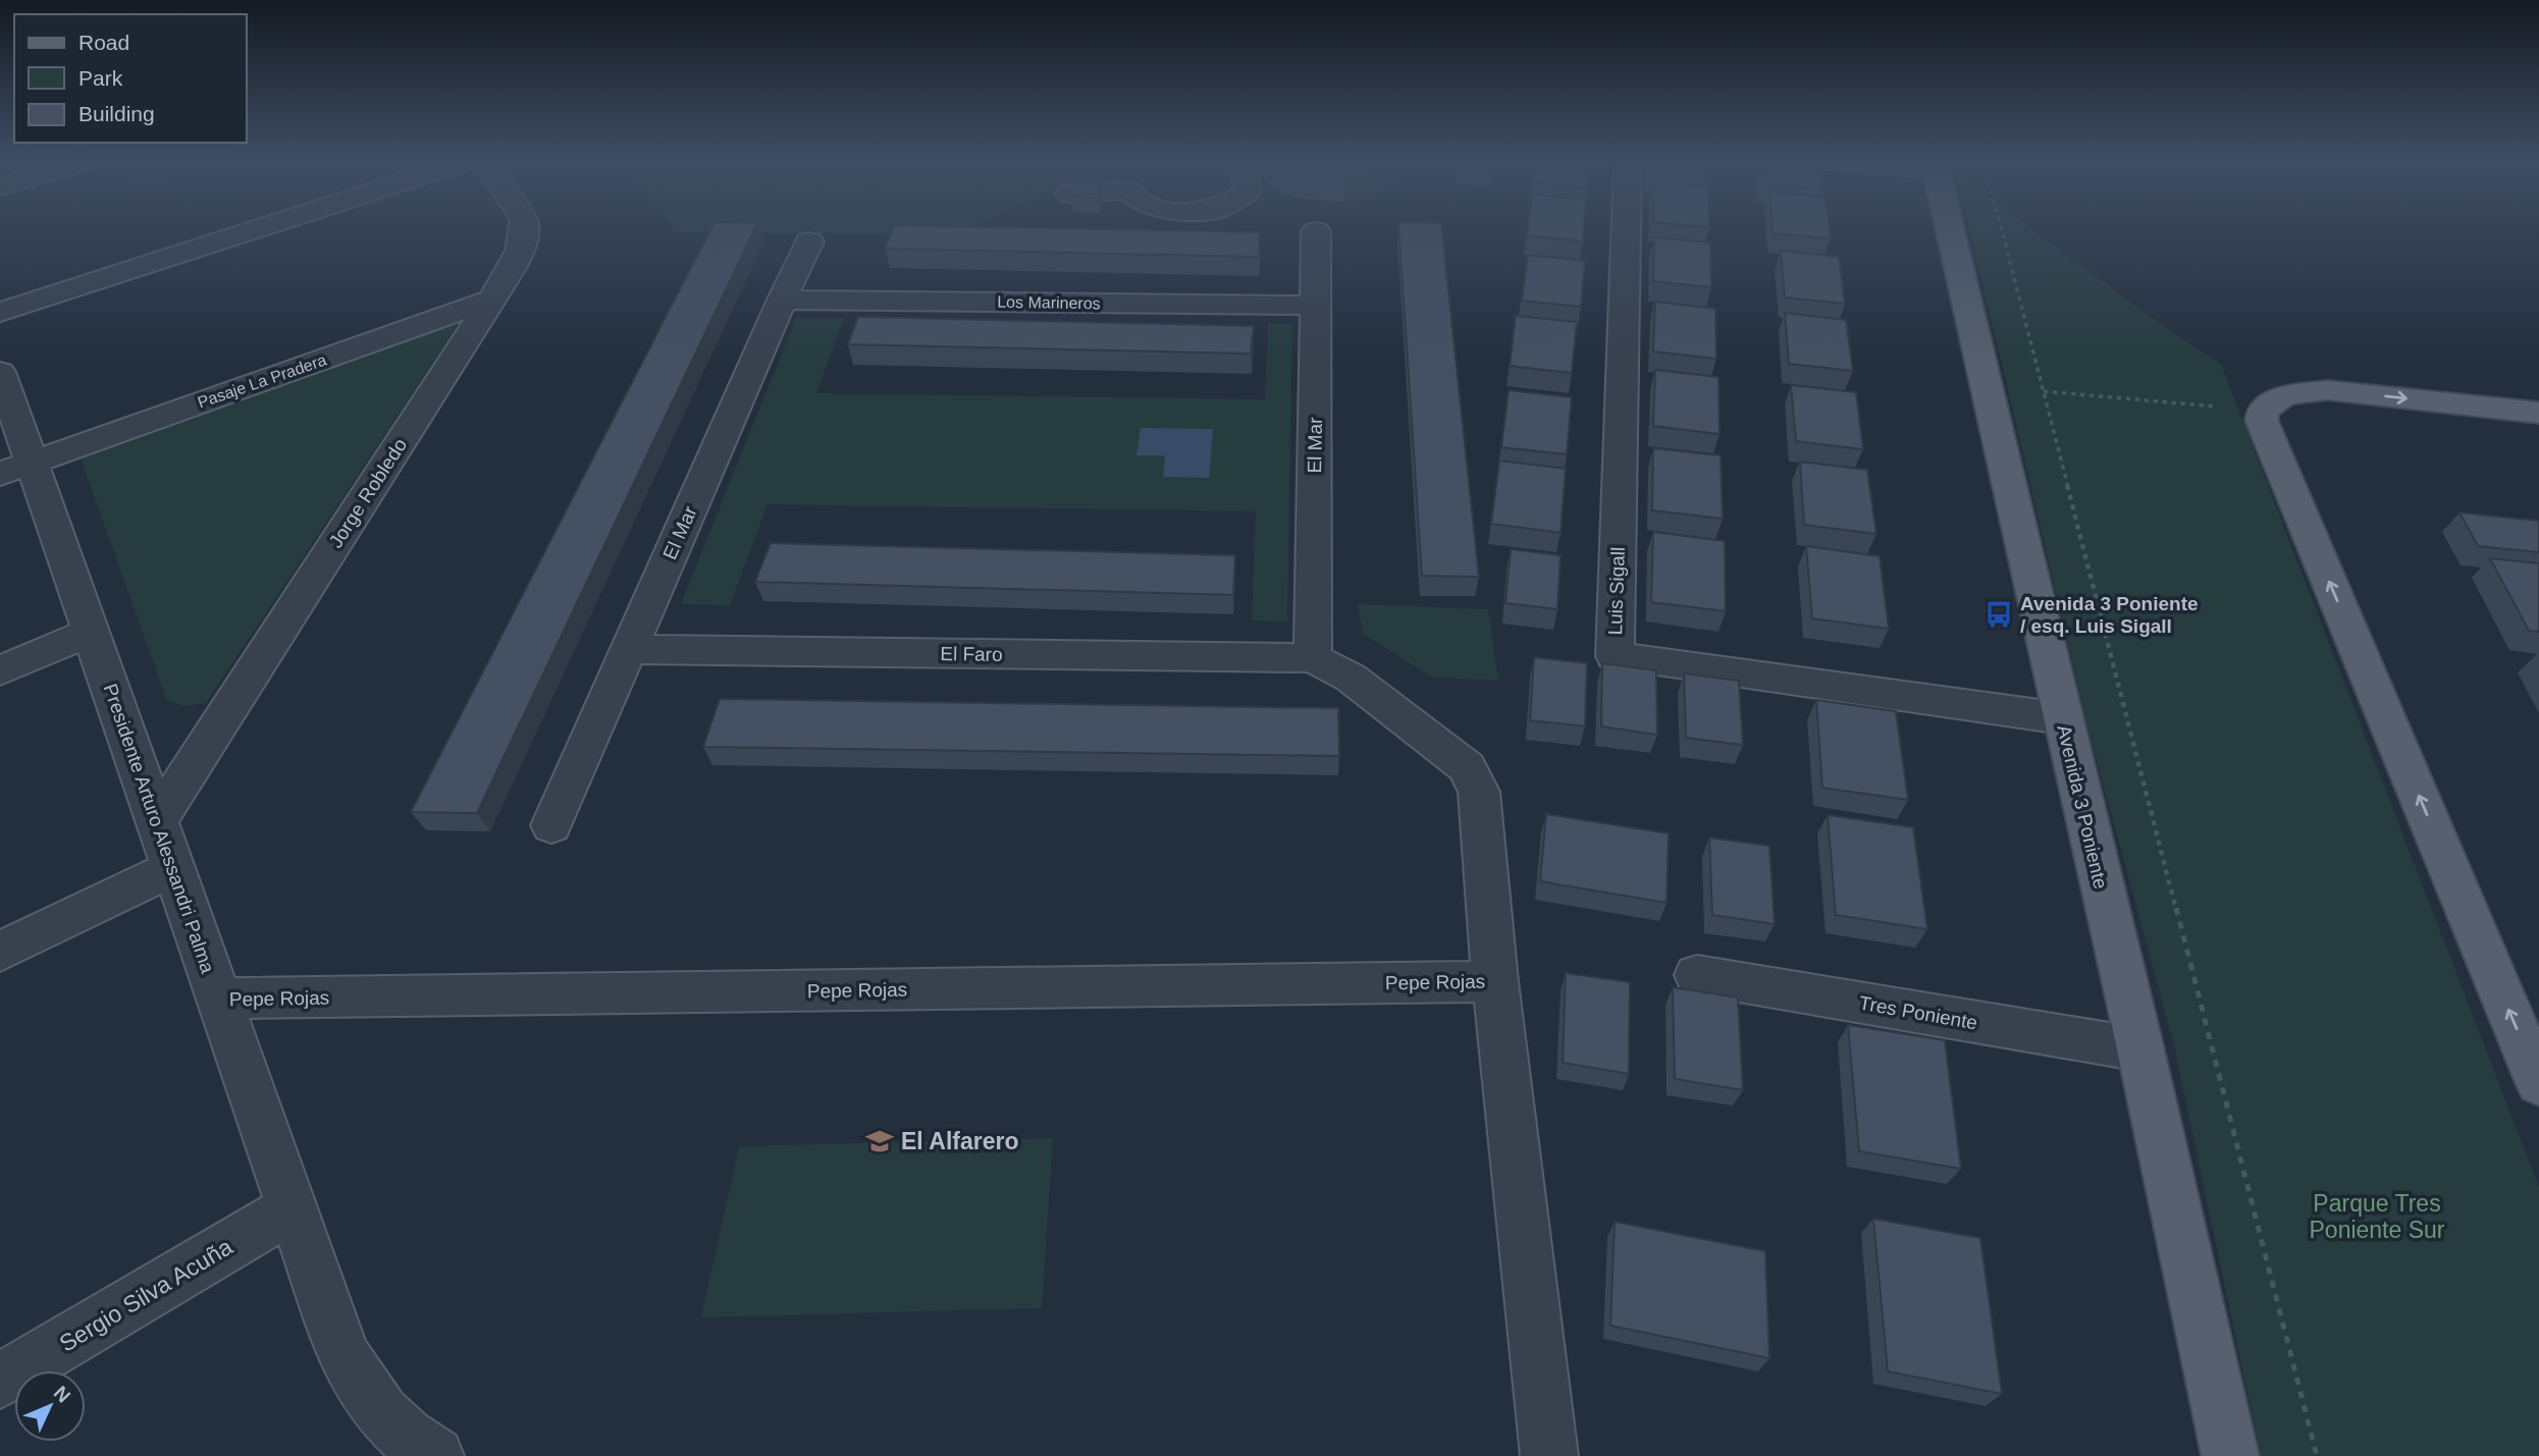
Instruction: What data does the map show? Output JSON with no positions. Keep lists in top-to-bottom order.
{
  "streets": {
    "main road": ["Avenida 3 Poniente"],
    "street": [
      "Los Marineros",
      "Pasaje La Pradera",
      "El Mar",
      "Jorge Robledo",
      "Luis Sigall",
      "El Faro",
      "Presidente Arturo Alessandri Palma",
      "Pepe Rojas",
      "Tres Poniente",
      "Sergio Silva Acuña"
    ]
  },
  "crossings": [
    ["Los Marineros", "El Mar"],
    ["Pasaje La Pradera", "Jorge Robledo"],
    ["Pasaje La Pradera", "Presidente Arturo Alessandri Palma"],
    ["El Mar", "El Faro"],
    ["Jorge Robledo", "Presidente Arturo Alessandri Palma"],
    ["Luis Sigall", "Avenida 3 Poniente"],
    ["Avenida 3 Poniente", "Tres Poniente"],
    ["Presidente Arturo Alessandri Palma", "Pepe Rojas"],
    ["Presidente Arturo Alessandri Palma", "Sergio Silva Acuña"]
  ],
  "parks": ["Parque Tres Poniente Sur"],
  "places": {
    "bus stop": ["Avenida 3 Poniente / esq. Luis Sigall"],
    "school or university": ["El Alfarero"]
  },
  "legend": ["Road", "Park", "Building"],
  "north": "top right"
}
